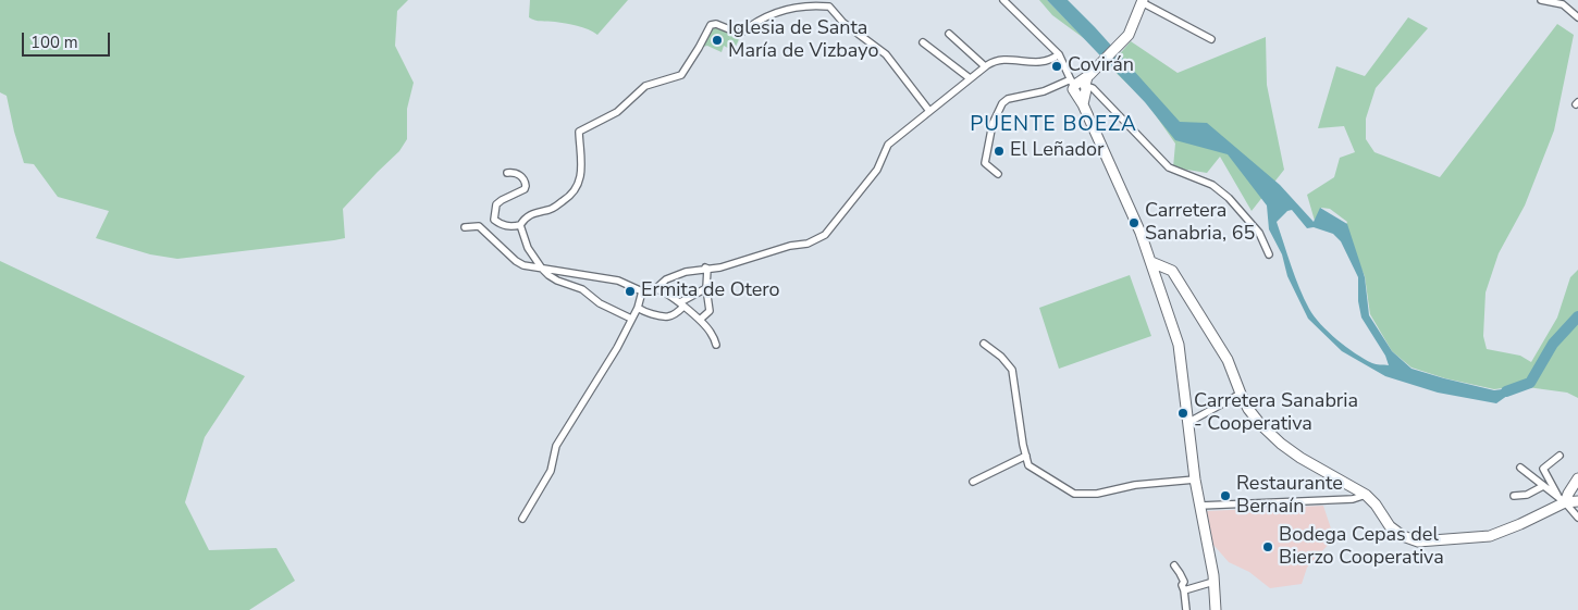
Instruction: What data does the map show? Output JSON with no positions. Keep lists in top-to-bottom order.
{
  "districts": ["PUENTE BOEZA"],
  "places": [
    "Iglesia de Santa María de Vizbayo",
    "Covirán",
    "El Leñador",
    "Carretera Sanabria, 65",
    "Ermita de Otero",
    "Carretera Sanabria - Cooperativa",
    "Restaurante Bernaín",
    "Bodega Cepas del Bierzo Cooperativa"
  ],
  "scale_bar": "100 m"
}
